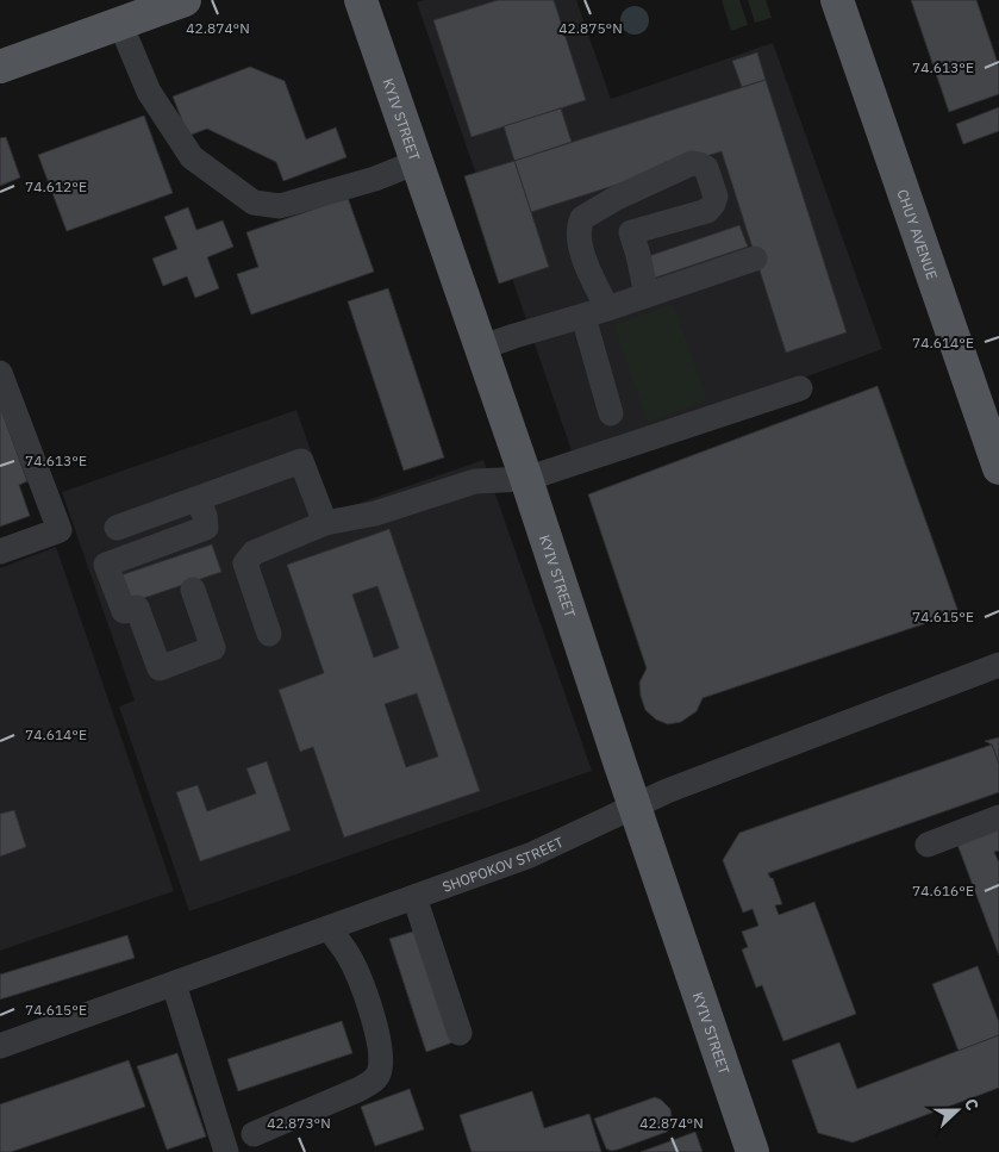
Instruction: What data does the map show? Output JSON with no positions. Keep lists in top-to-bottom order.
{
  "streets": {
    "main road": ["KYIV STREET", "CHUY AVENUE"],
    "street": ["SHOPOKOV STREET"]
  },
  "crossings": [
    ["KYIV STREET", "SHOPOKOV STREET"]
  ],
  "north": "right",
  "coordinates": [
    "42.874°N",
    "42.875°N",
    "74.613°E",
    "74.612°E",
    "74.614°E",
    "74.615°E",
    "74.616°E",
    "42.873°N"
  ]
}
